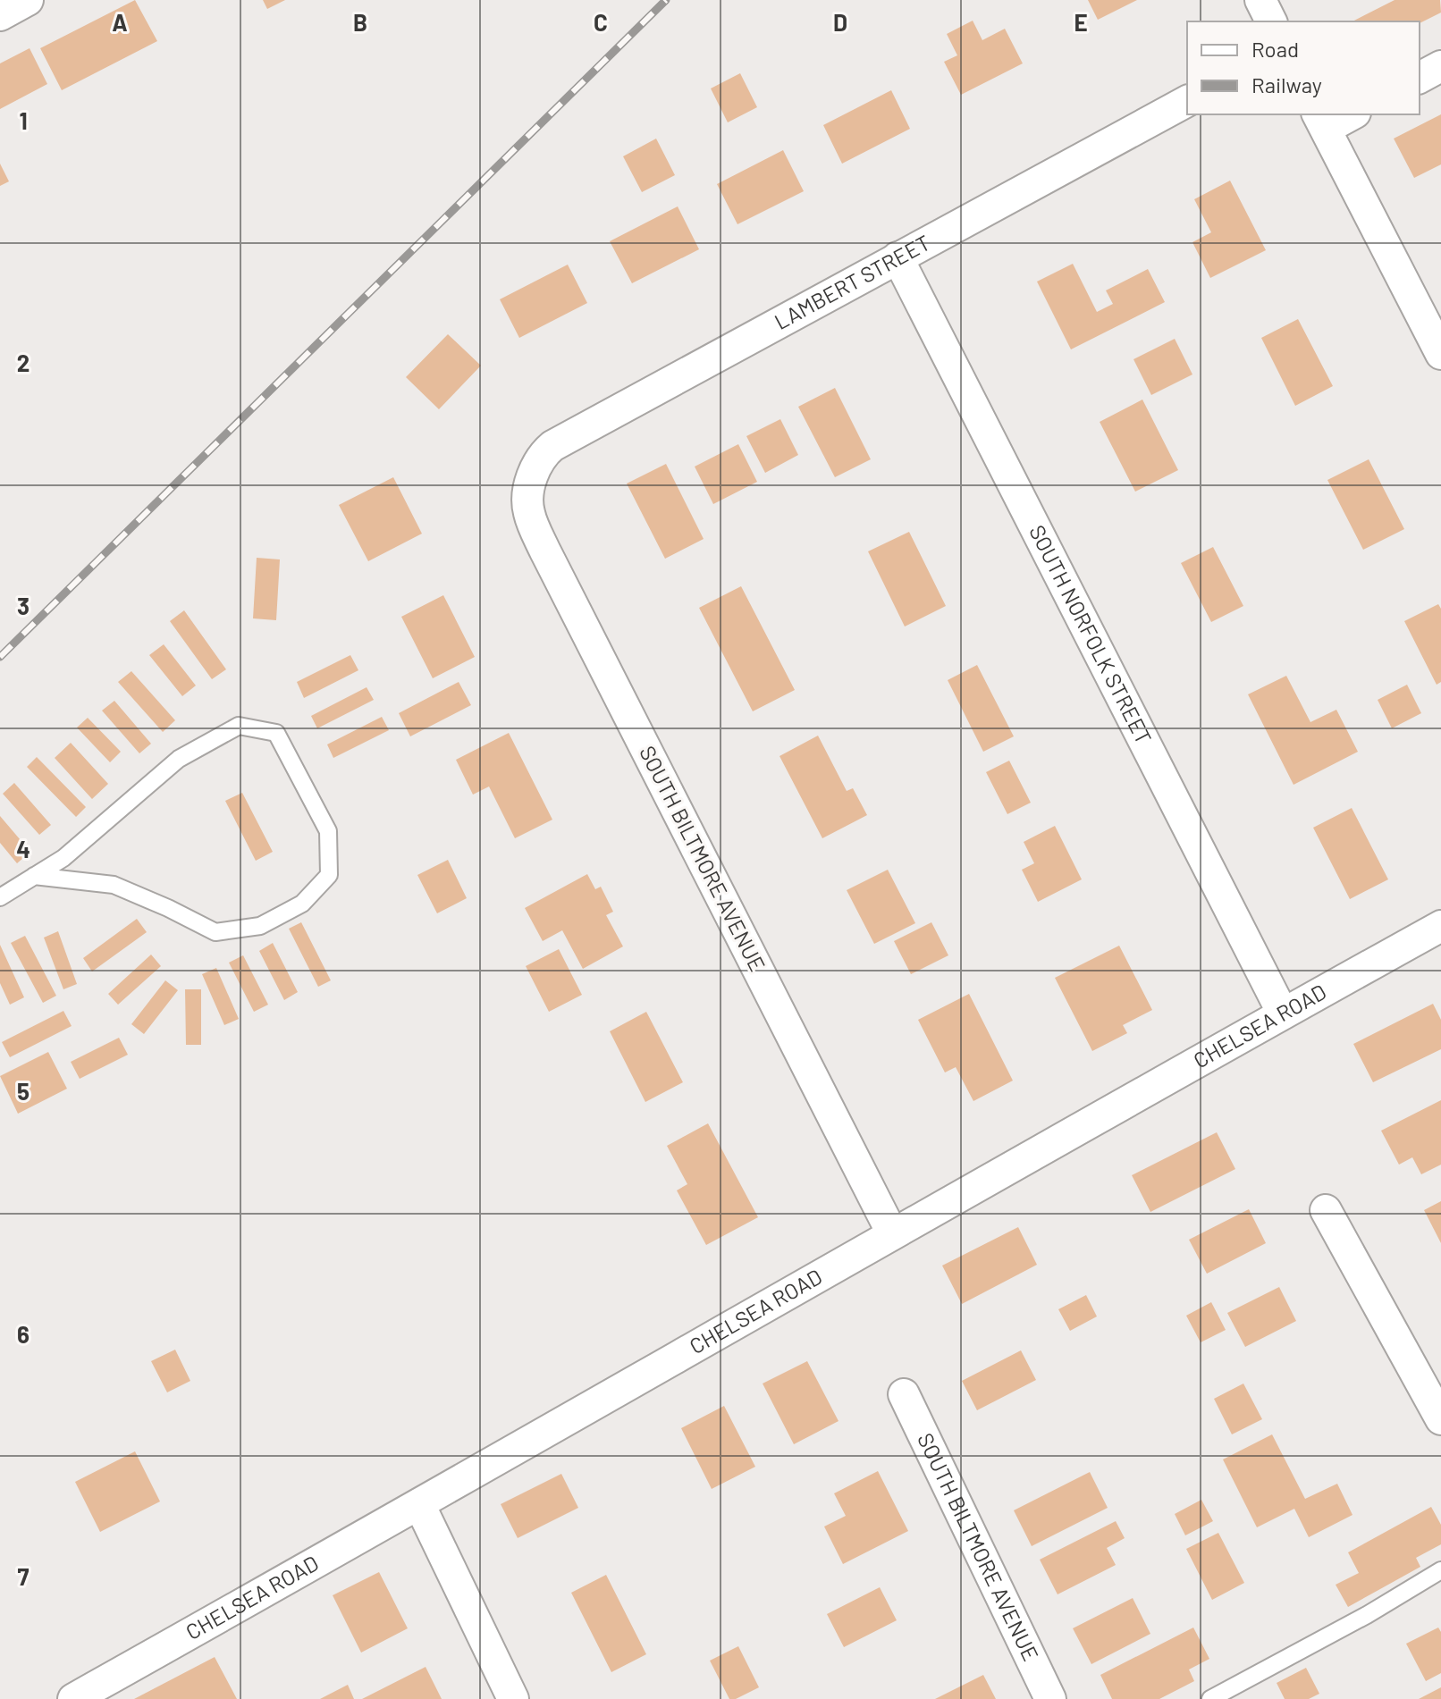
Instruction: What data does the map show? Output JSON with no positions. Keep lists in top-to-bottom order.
{
  "streets": {
    "street": [
      "LAMBERT STREET",
      "SOUTH NORFOLK STREET",
      "SOUTH BILTMORE AVENUE",
      "CHELSEA ROAD"
    ]
  },
  "crossings": [
    ["LAMBERT STREET", "SOUTH NORFOLK STREET"],
    ["LAMBERT STREET", "SOUTH BILTMORE AVENUE"],
    ["SOUTH NORFOLK STREET", "CHELSEA ROAD"],
    ["SOUTH BILTMORE AVENUE", "CHELSEA ROAD"]
  ],
  "legend": ["Road", "Railway"],
  "grid": {
    "columns": [
      "A",
      "B",
      "C",
      "D",
      "E"
    ],
    "rows": [
      "1",
      "2",
      "3",
      "4",
      "5",
      "6",
      "7"
    ]
  }
}
